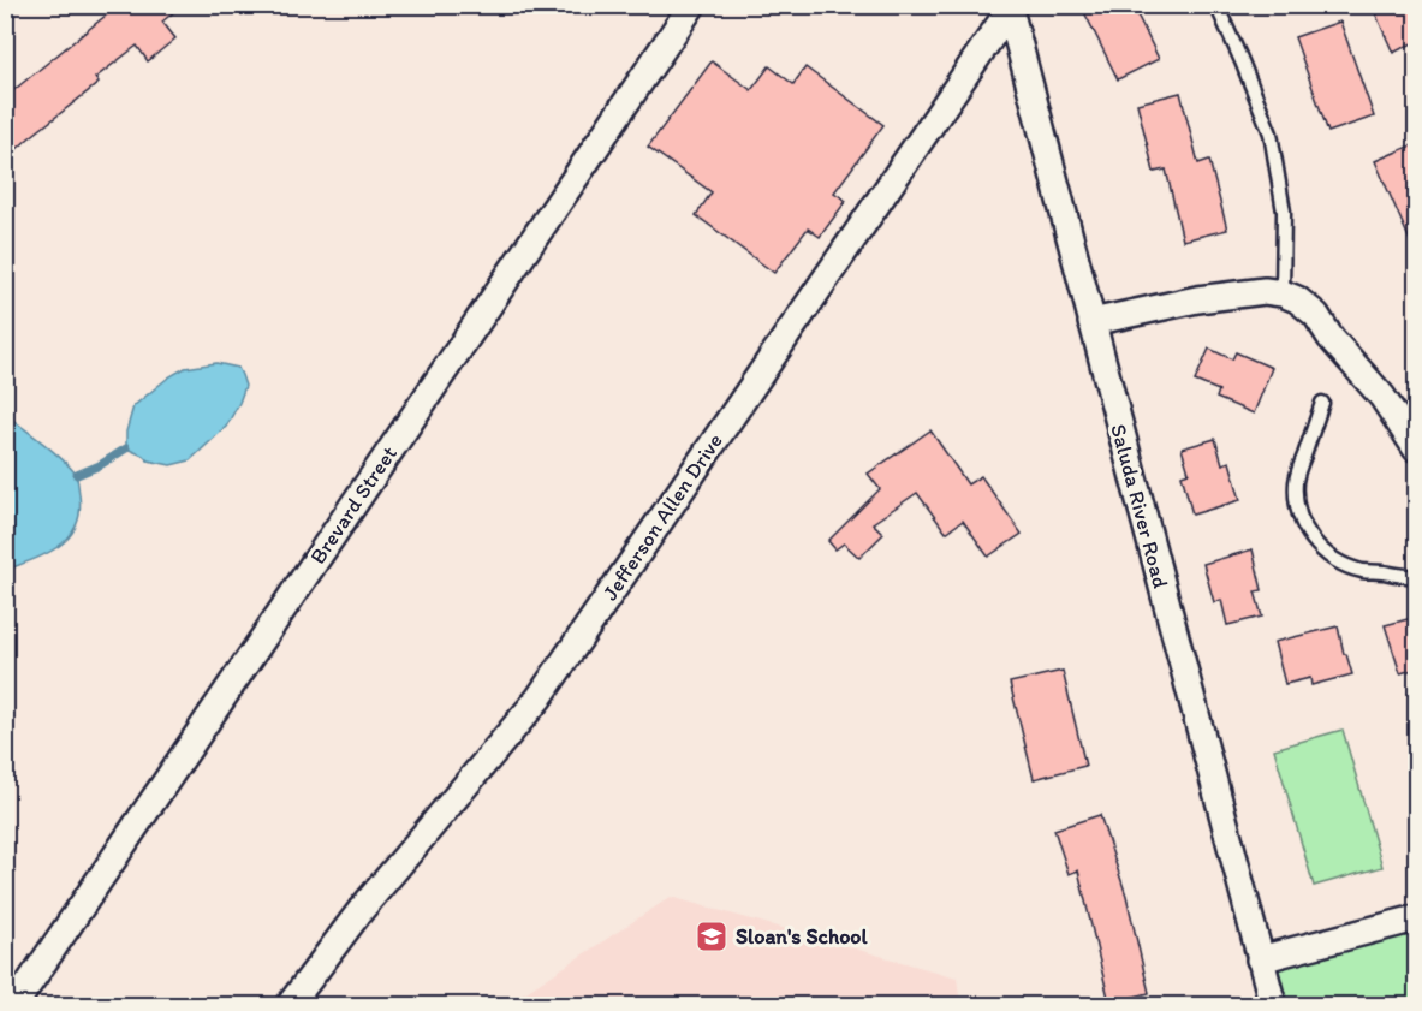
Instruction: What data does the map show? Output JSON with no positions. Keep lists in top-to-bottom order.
{
  "streets": {
    "street": ["Brevard Street", "Saluda River Road", "Jefferson Allen Drive"]
  },
  "crossings": [
    ["Saluda River Road", "Jefferson Allen Drive"]
  ],
  "places": {
    "school or university": ["Sloan's School"]
  }
}
